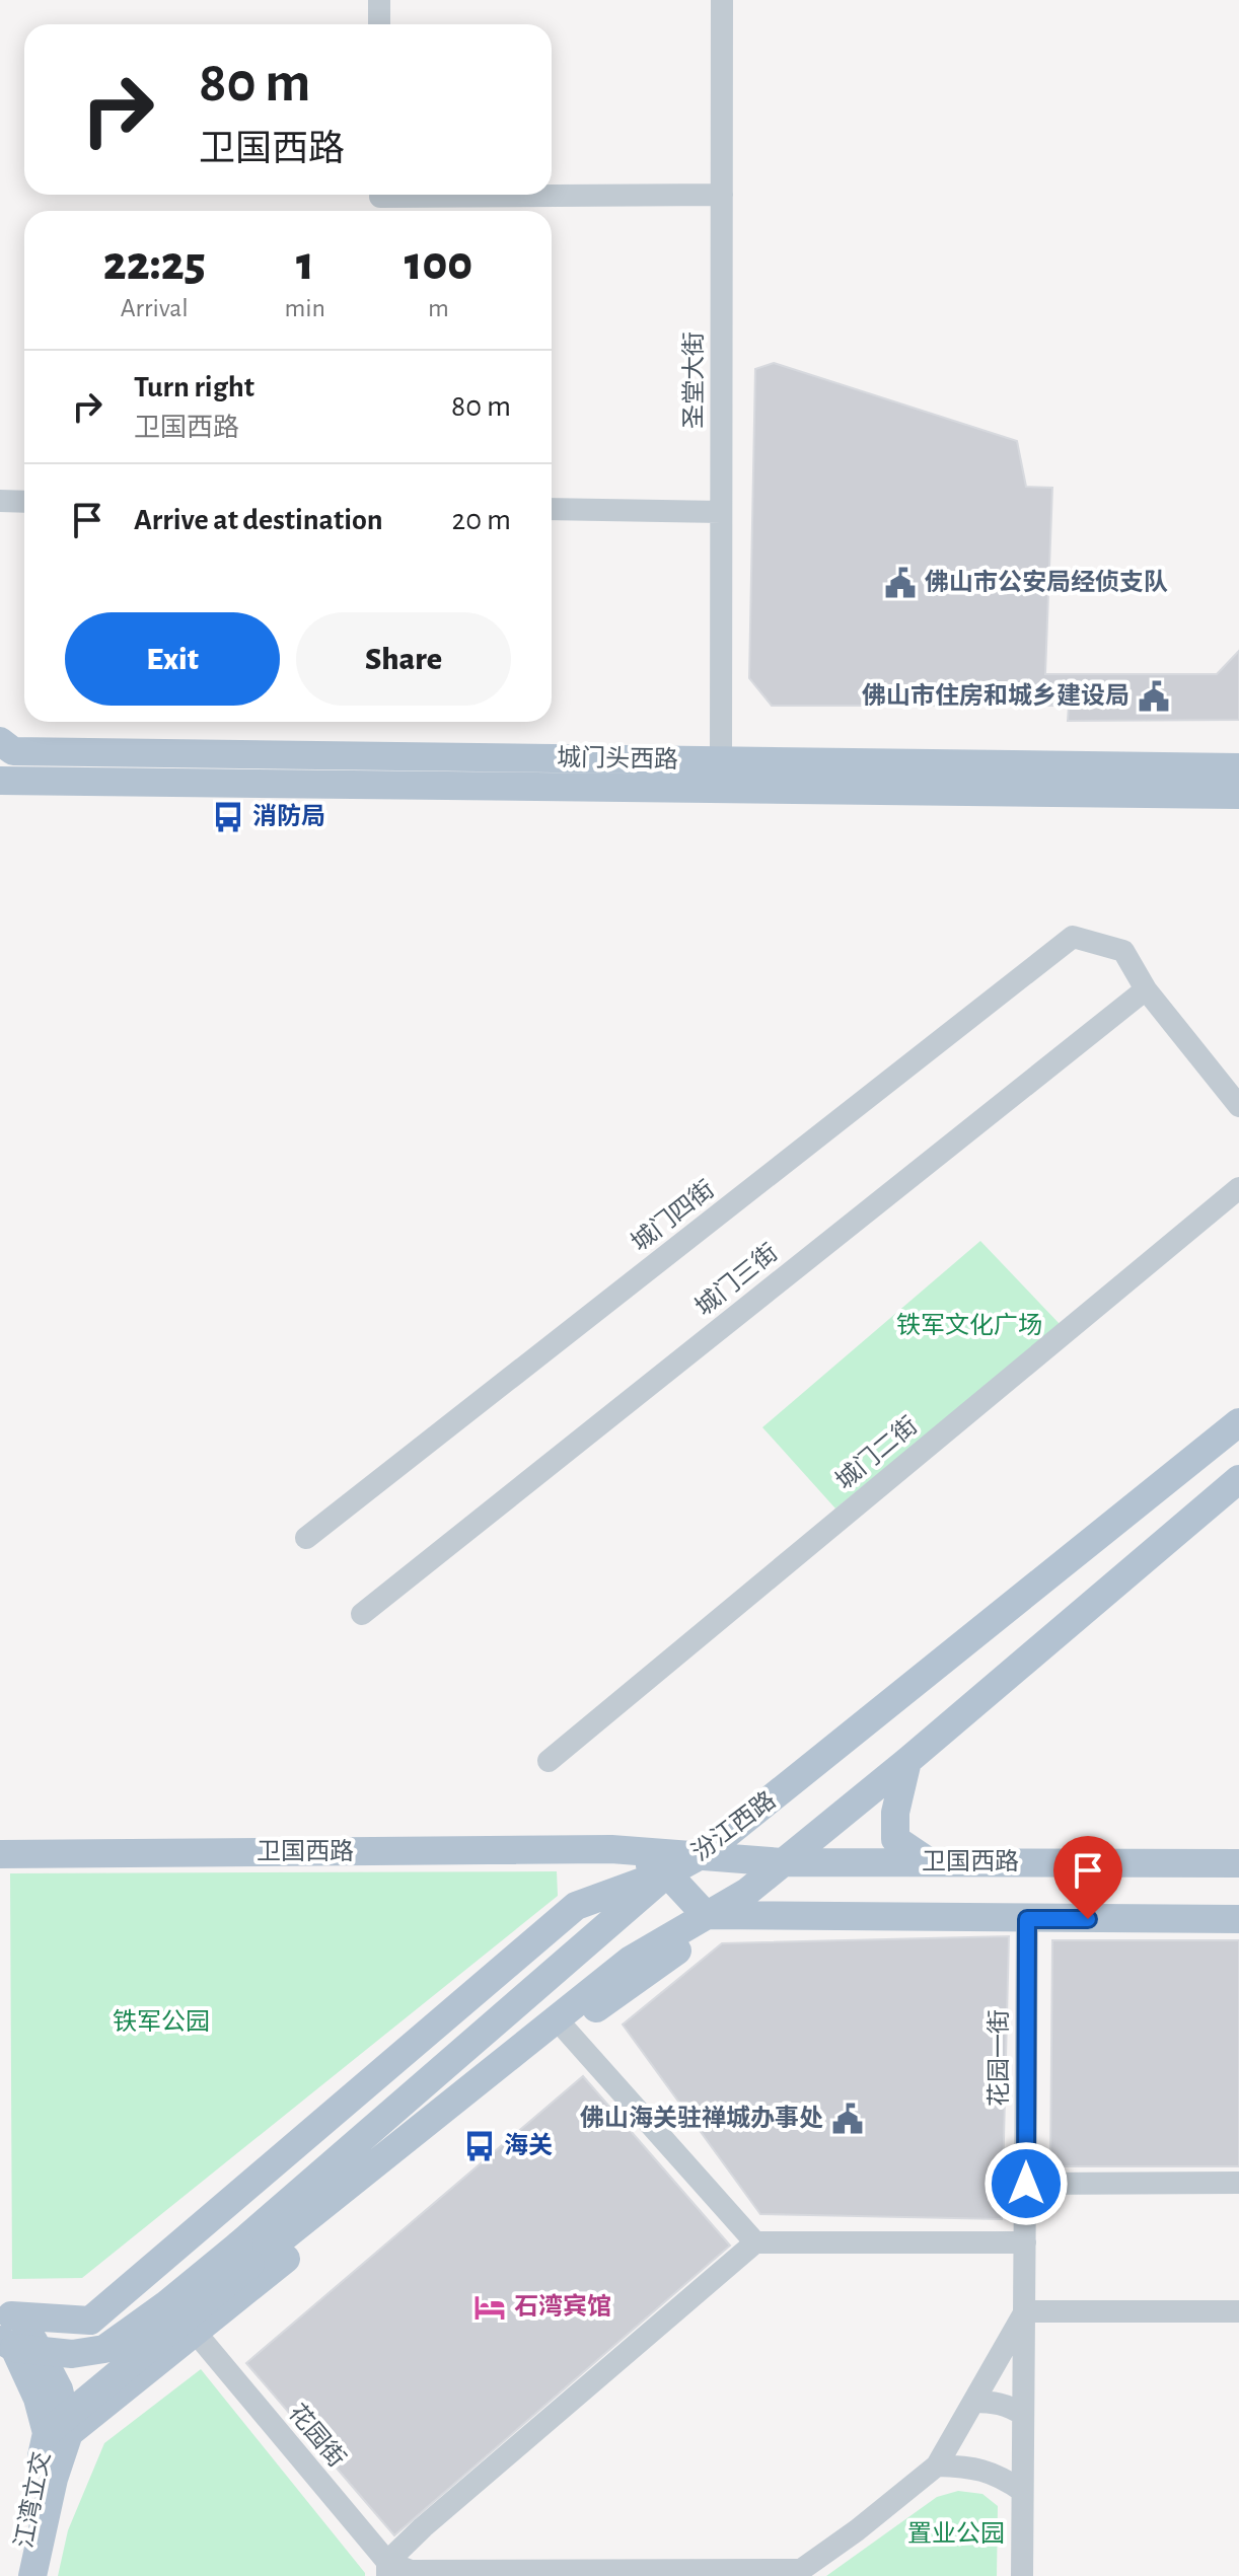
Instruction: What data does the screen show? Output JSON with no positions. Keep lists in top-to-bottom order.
{
  "streets": {
    "main road": [
      "城门头西路",
      "汾江西路",
      "卫国西路",
      "江湾立交"
    ],
    "street": [
      "圣堂大街",
      "城门四街",
      "城门三街",
      "城门二街",
      "花园一街",
      "花园街"
    ]
  },
  "crossings": [
    ["圣堂大街", "城门头西路"],
    ["城门四街", "城门三街"],
    ["汾江西路", "卫国西路"],
    ["花园一街", "花园街"]
  ],
  "parks": ["铁军文化广场", "铁军公园", "置业公园"],
  "places": {
    "public building": ["佛山市公安局经侦支队", "佛山市住房和城乡建设局", "佛山海关驻禅城办事处"],
    "bus stop": ["消防局", "海关"],
    "hotel": ["石湾宾馆"]
  },
  "page": {
    "turn": ["80 m", "卫国西路"],
    "eta": [
      "22:25",
      "Arrival",
      "1",
      "min",
      "100",
      "m"
    ],
    "list": [
      {
        "name": "Turn right",
        "note": "卫国西路",
        "value": "80 m"
      },
      {
        "name": "Arrive at destination",
        "value": "20 m"
      }
    ],
    "buttons": ["Exit", "Share"]
  }
}
